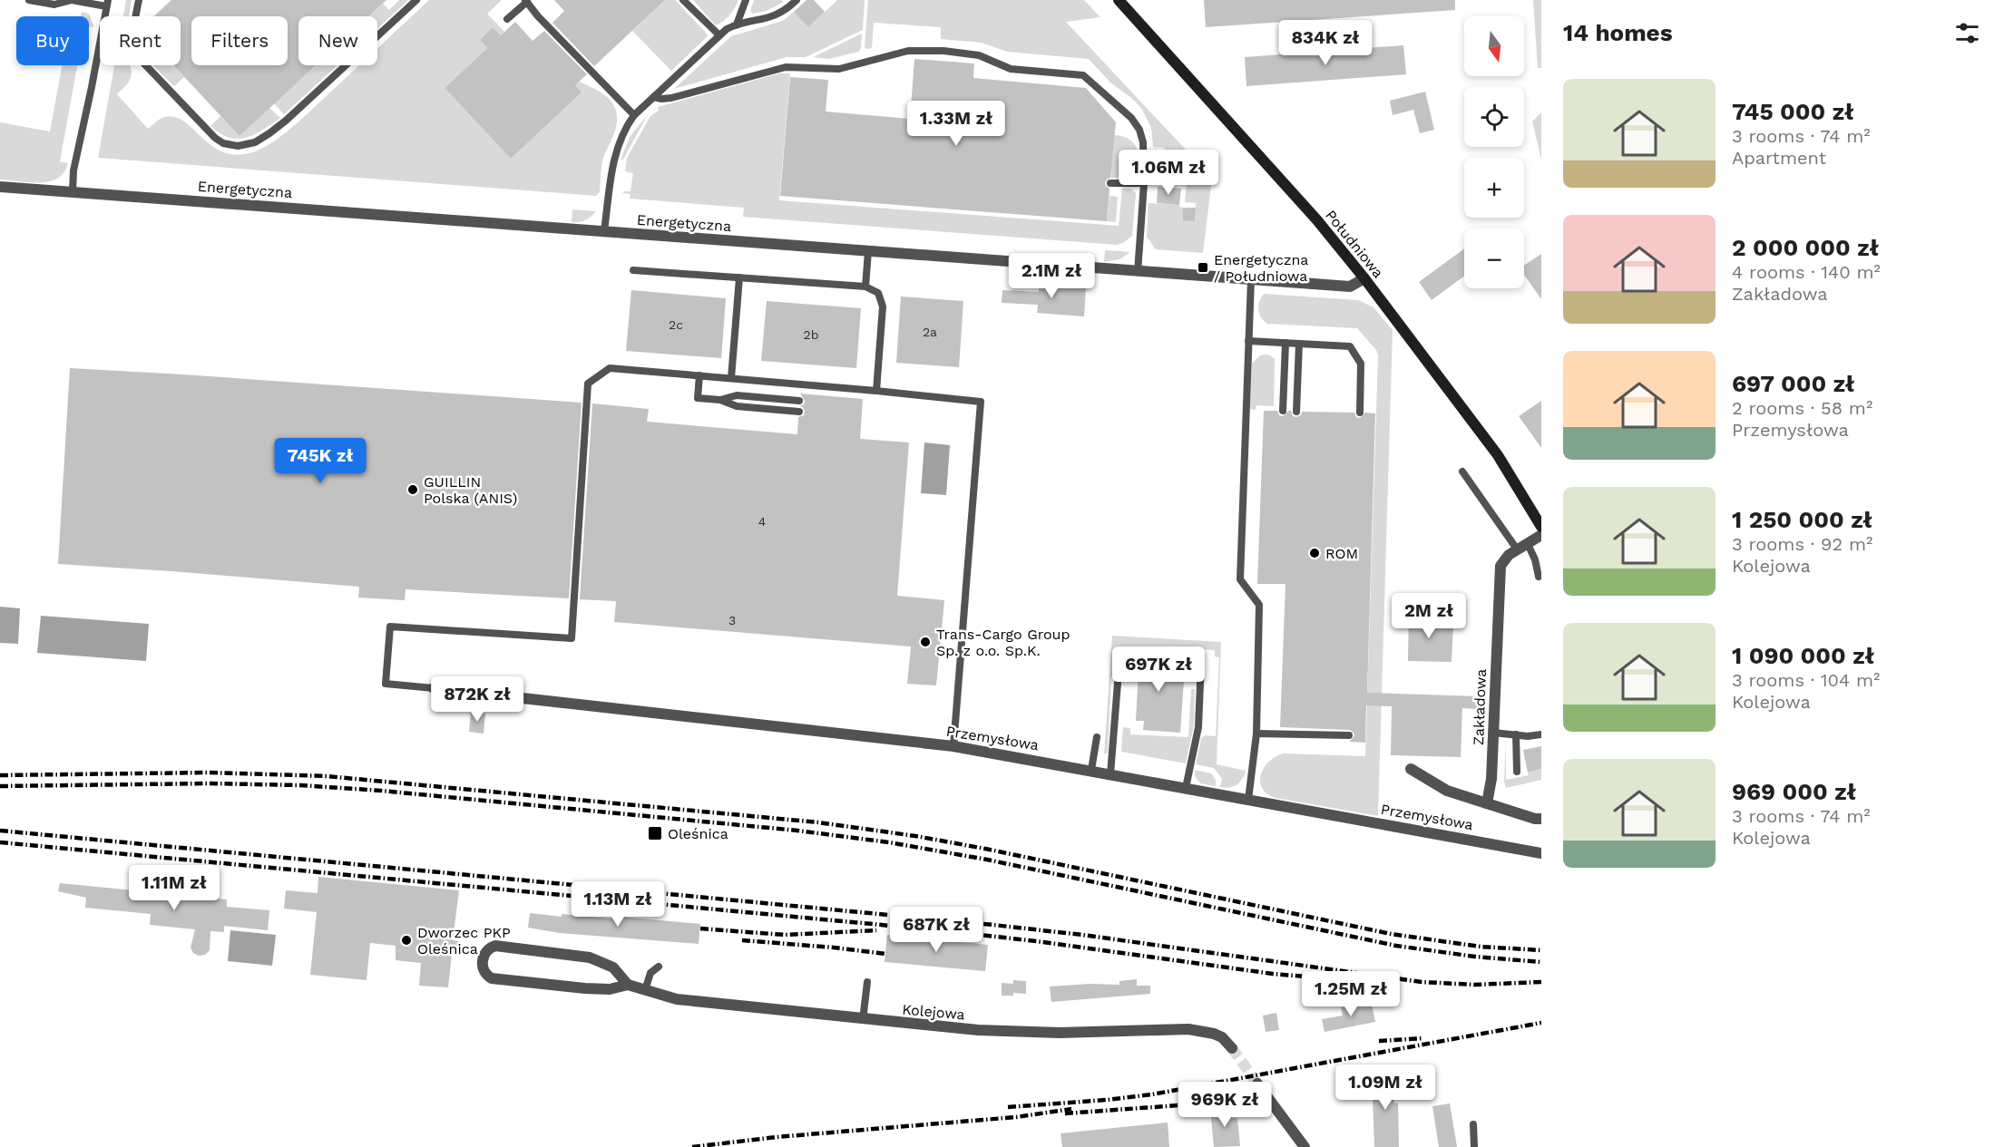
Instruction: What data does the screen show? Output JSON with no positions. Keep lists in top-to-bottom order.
{
  "streets": {
    "street": [
      "Energetyczna",
      "Południowa",
      "Zakładowa",
      "Przemysłowa",
      "Kolejowa"
    ]
  },
  "crossings": [
    ["Energetyczna", "Południowa"]
  ],
  "places": {
    "transit": ["Energetyczna / Południowa", "Oleśnica"],
    "other": [
      "GUILLIN Polska (ANIS)",
      "ROM",
      "Trans-Cargo Group Sp. z o.o. Sp.K.",
      "Dworzec PKP Oleśnica"
    ]
  },
  "house_numbers": [
    "2c",
    "2a",
    "2b",
    "4",
    "3"
  ],
  "north": "bottom",
  "page": {
    "heading": "14 homes",
    "map_buttons": ["+", "−"],
    "chip": [
      "Buy",
      "Rent",
      "Filters",
      "New"
    ],
    "price": [
      "834K zł",
      "1.33M zł",
      "1.06M zł",
      "2.1M zł",
      "745K zł",
      "2M zł",
      "697K zł",
      "872K zł",
      "1.11M zł",
      "1.13M zł",
      "687K zł",
      "1.25M zł",
      "1.09M zł",
      "969K zł"
    ],
    "list": [
      {
        "name": "745 000 zł",
        "note": "3 rooms · 74 m² · Apartment"
      },
      {
        "name": "2 000 000 zł",
        "note": "4 rooms · 140 m² · Zakładowa"
      },
      {
        "name": "697 000 zł",
        "note": "2 rooms · 58 m² · Przemysłowa"
      },
      {
        "name": "1 250 000 zł",
        "note": "3 rooms · 92 m² · Kolejowa"
      },
      {
        "name": "1 090 000 zł",
        "note": "3 rooms · 104 m² · Kolejowa"
      },
      {
        "name": "969 000 zł",
        "note": "3 rooms · 74 m² · Kolejowa"
      }
    ]
  }
}
